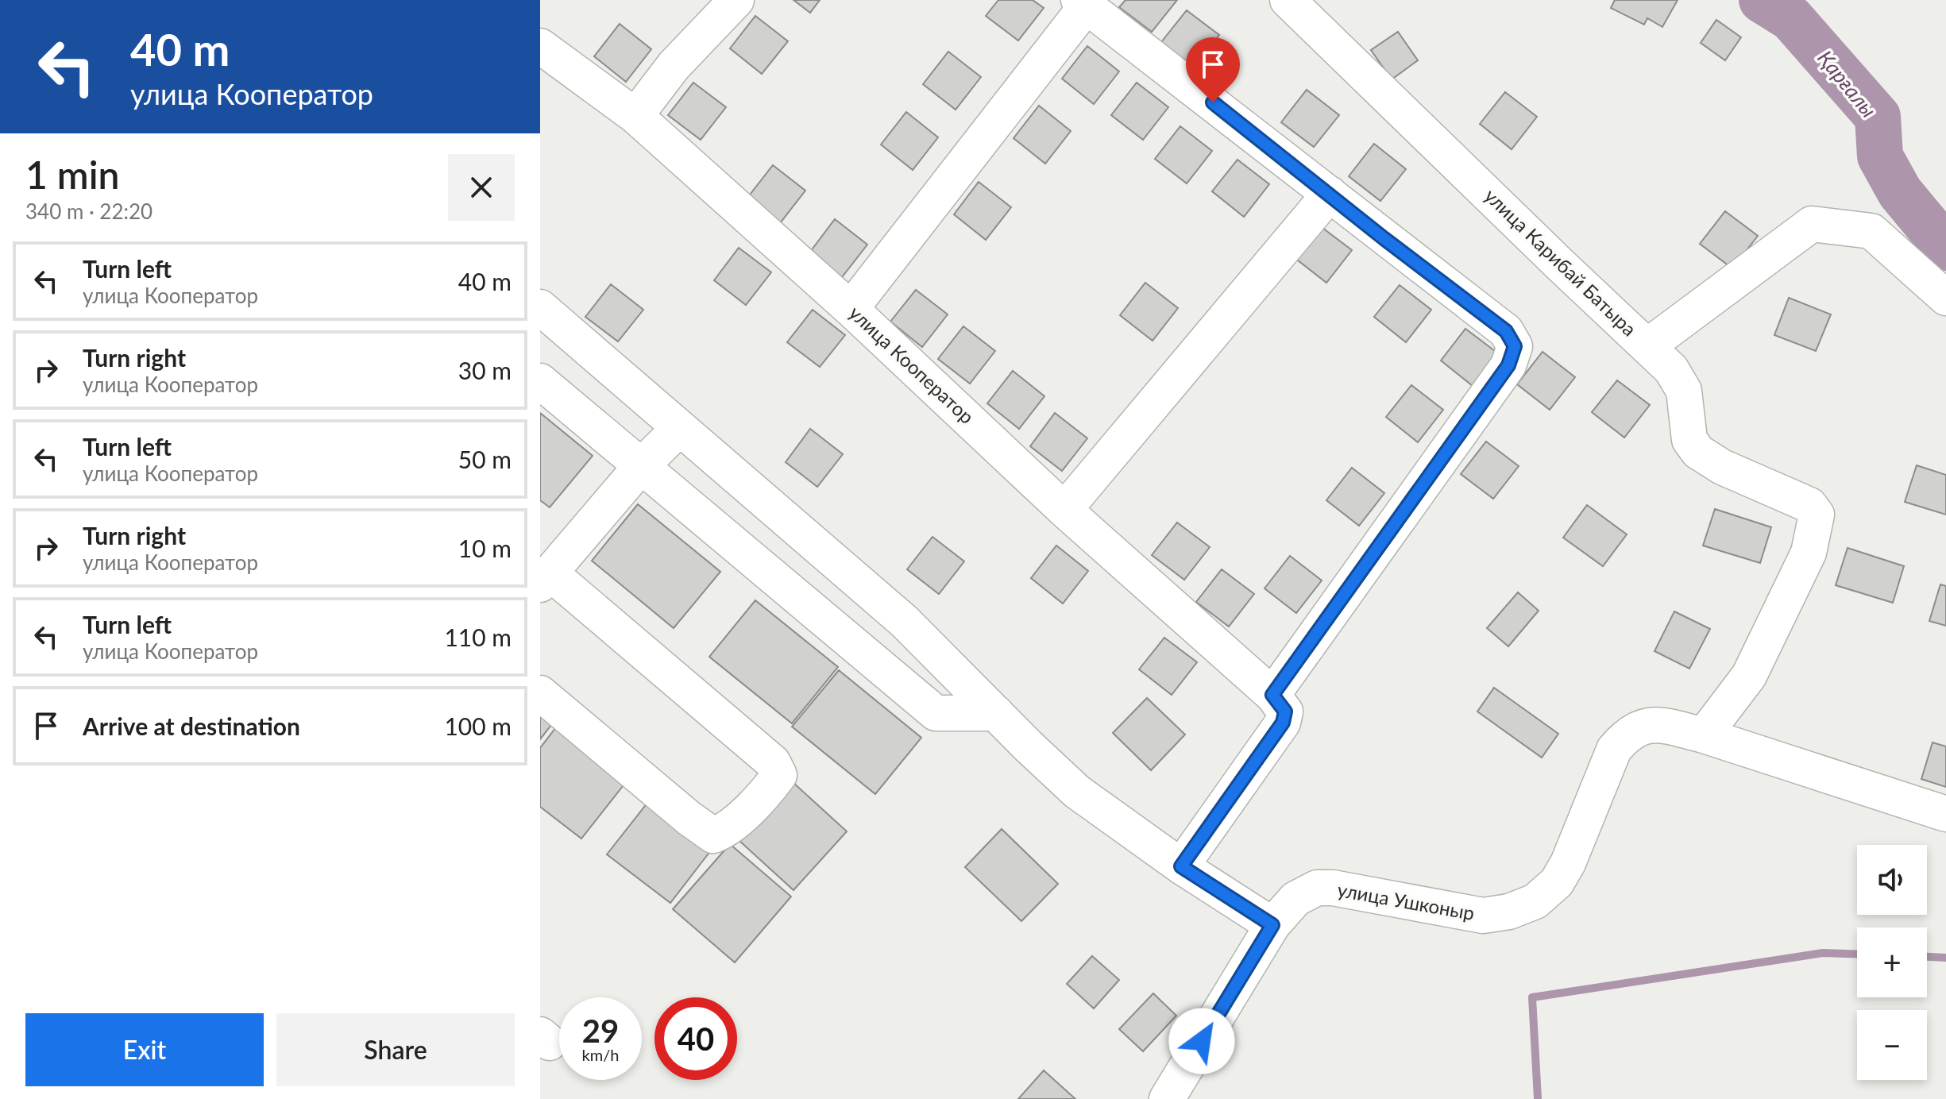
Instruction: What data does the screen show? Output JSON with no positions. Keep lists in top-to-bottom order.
{
  "streets": {
    "street": ["улица Карибай Батыра", "улица Кооператор", "улица Ушконыр"]
  },
  "crossings": [
    ["улица Карибай Батыра", "улица Ушконыр"]
  ],
  "water": ["Қарғалы"],
  "page": {
    "turn": ["40 m", "улица Кооператор"],
    "heading": ["1 min", "340 m · 22:20"],
    "list": [
      {
        "name": "Turn left",
        "note": "улица Кооператор",
        "value": "40 m"
      },
      {
        "name": "Turn right",
        "note": "улица Кооператор",
        "value": "30 m"
      },
      {
        "name": "Turn left",
        "note": "улица Кооператор",
        "value": "50 m"
      },
      {
        "name": "Turn right",
        "note": "улица Кооператор",
        "value": "10 m"
      },
      {
        "name": "Turn left",
        "note": "улица Кооператор",
        "value": "110 m"
      },
      {
        "name": "Arrive at destination",
        "value": "100 m"
      }
    ],
    "map_buttons": ["+", "−"],
    "speed": "29 km/h",
    "limit": "40",
    "buttons": ["Exit", "Share"]
  }
}
